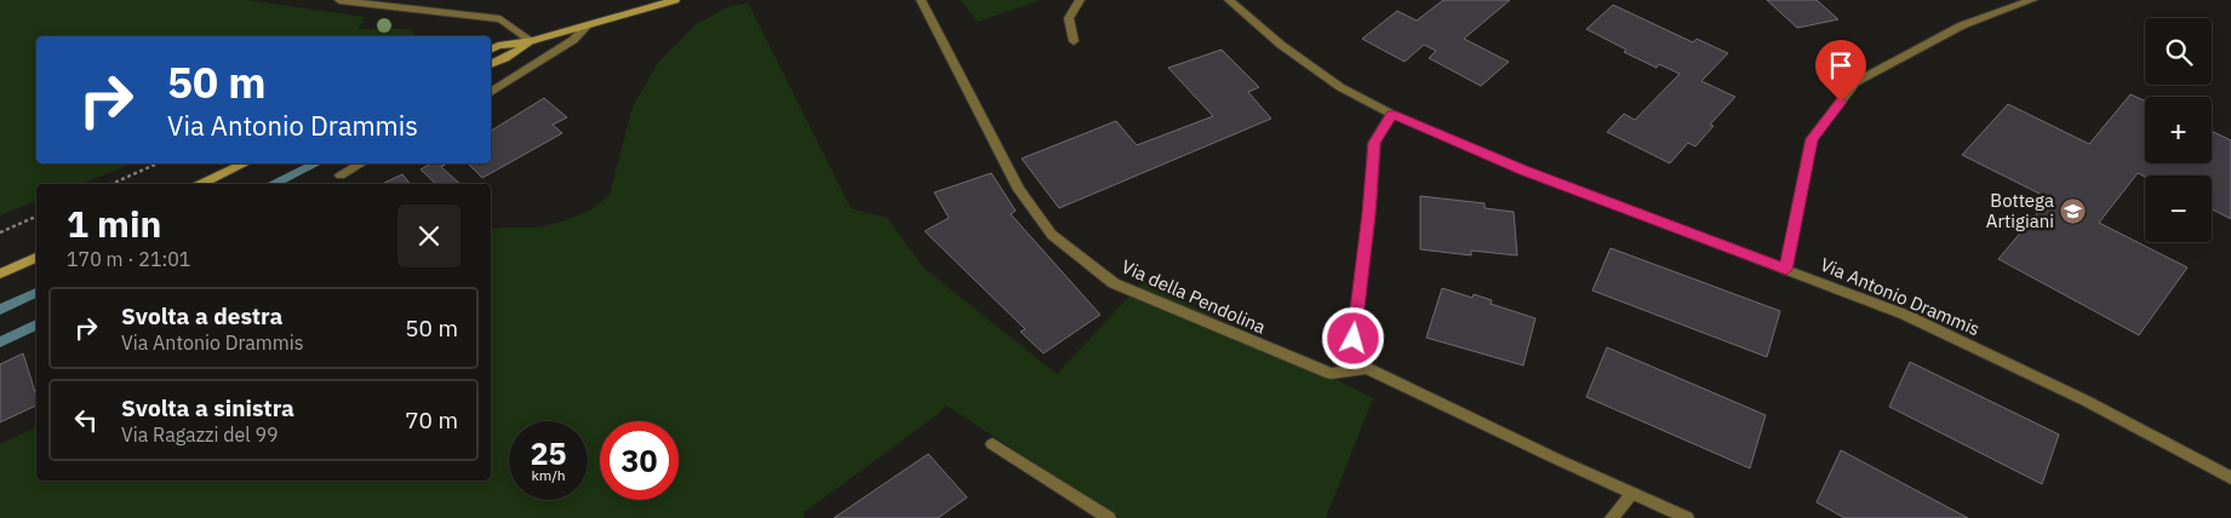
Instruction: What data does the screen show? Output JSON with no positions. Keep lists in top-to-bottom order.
{
  "streets": {
    "street": ["Via della Pendolina", "Via Antonio Drammis"]
  },
  "places": {
    "school or university": ["Bottega Artigiani"]
  },
  "page": {
    "map_buttons": ["+", "−"],
    "turn": ["50 m", "Via Antonio Drammis"],
    "heading": ["1 min", "170 m · 21:01"],
    "list": [
      {
        "name": "Svolta a destra",
        "note": "Via Antonio Drammis",
        "value": "50 m"
      },
      {
        "name": "Svolta a sinistra",
        "note": "Via Ragazzi del 99",
        "value": "70 m"
      }
    ],
    "speed": "25 km/h",
    "limit": "30"
  }
}
